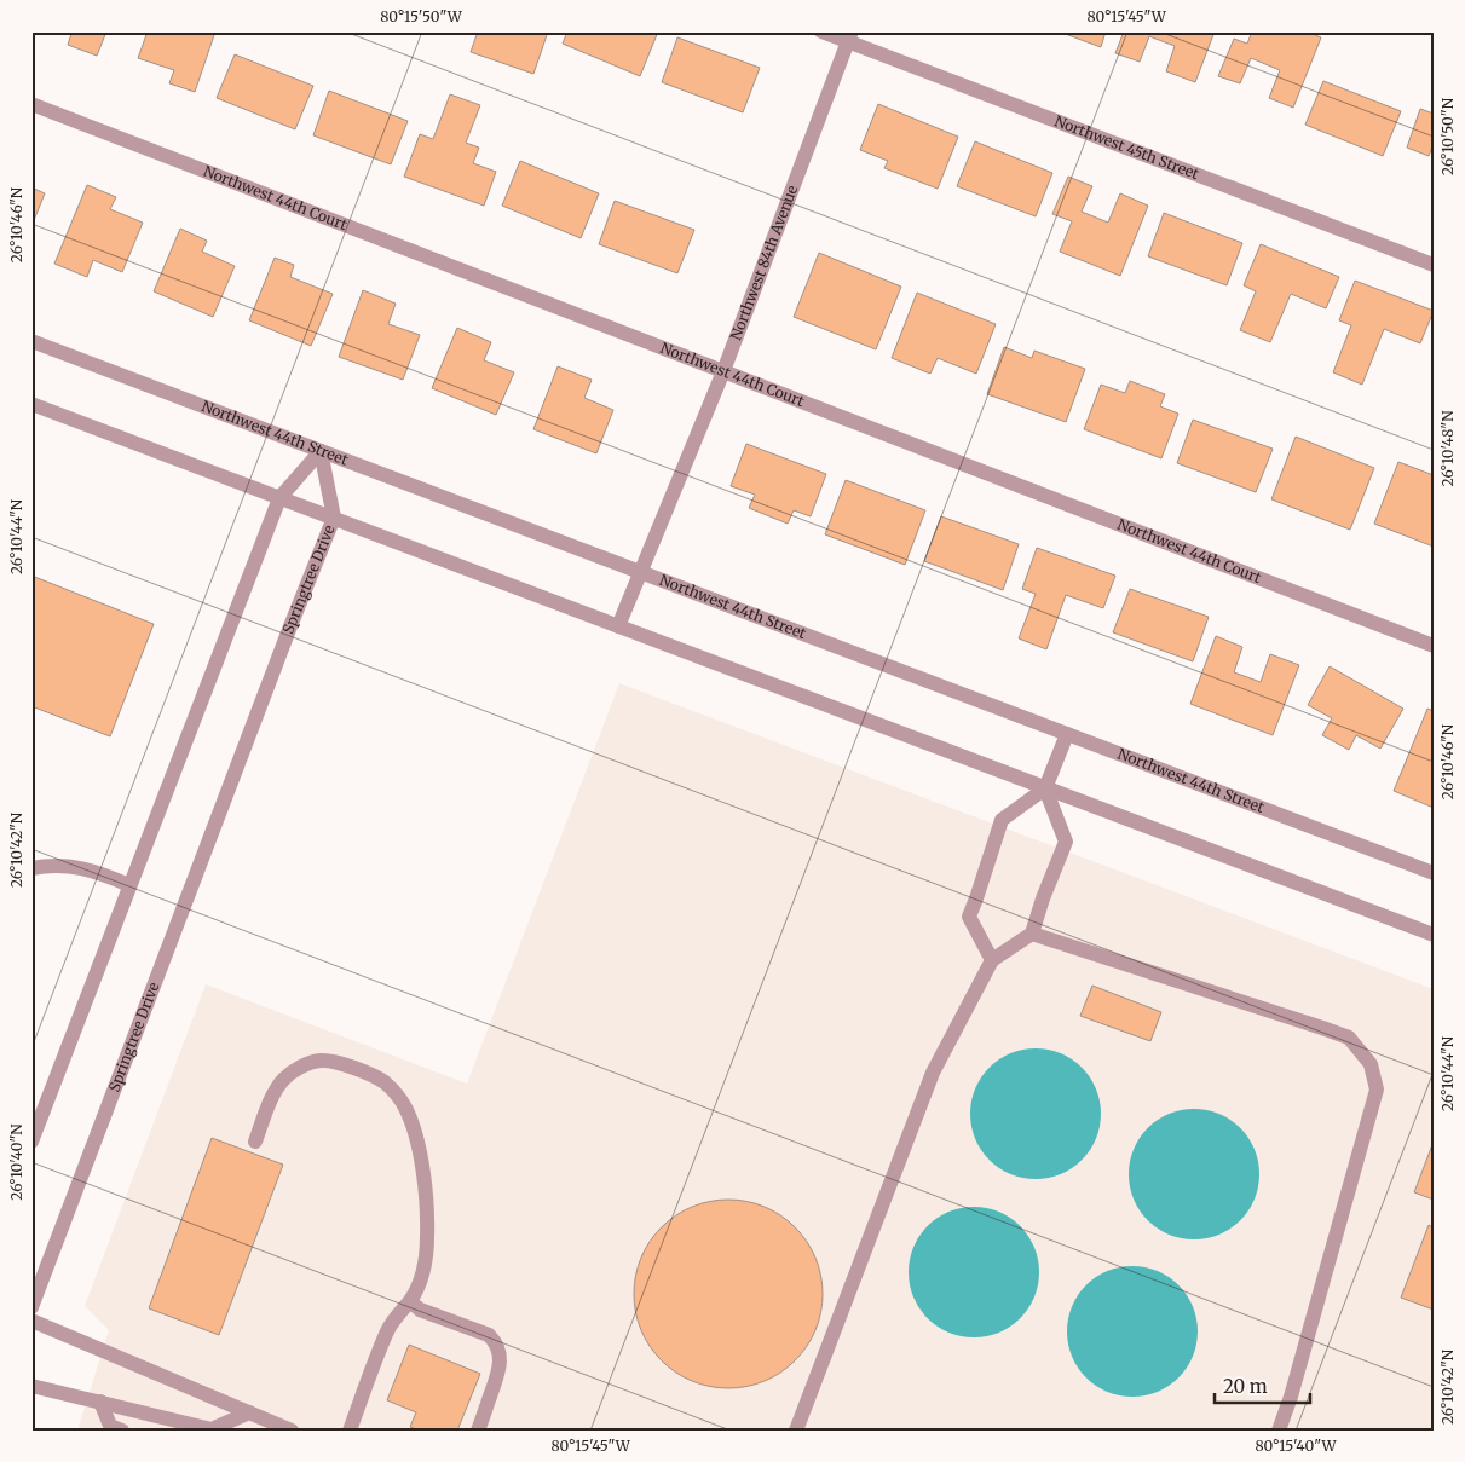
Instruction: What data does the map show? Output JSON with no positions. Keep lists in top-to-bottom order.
{
  "streets": {
    "street": [
      "Northwest 45th Street",
      "Northwest 44th Court",
      "Northwest 84th Avenue",
      "Northwest 44th Street",
      "Springtree Drive"
    ]
  },
  "crossings": [
    ["Northwest 45th Street", "Northwest 84th Avenue"],
    ["Northwest 44th Court", "Northwest 84th Avenue"],
    ["Northwest 84th Avenue", "Northwest 44th Street"],
    ["Northwest 44th Street", "Springtree Drive"]
  ],
  "scale_bar": "20 m",
  "coordinates": [
    "80°15'50\"W",
    "80°15'45\"W",
    "26°10'50\"N",
    "26°10'46\"N",
    "26°10'48\"N",
    "26°10'44\"N",
    "26°10'42\"N",
    "26°10'40\"N",
    "80°15'40\"W"
  ]
}
